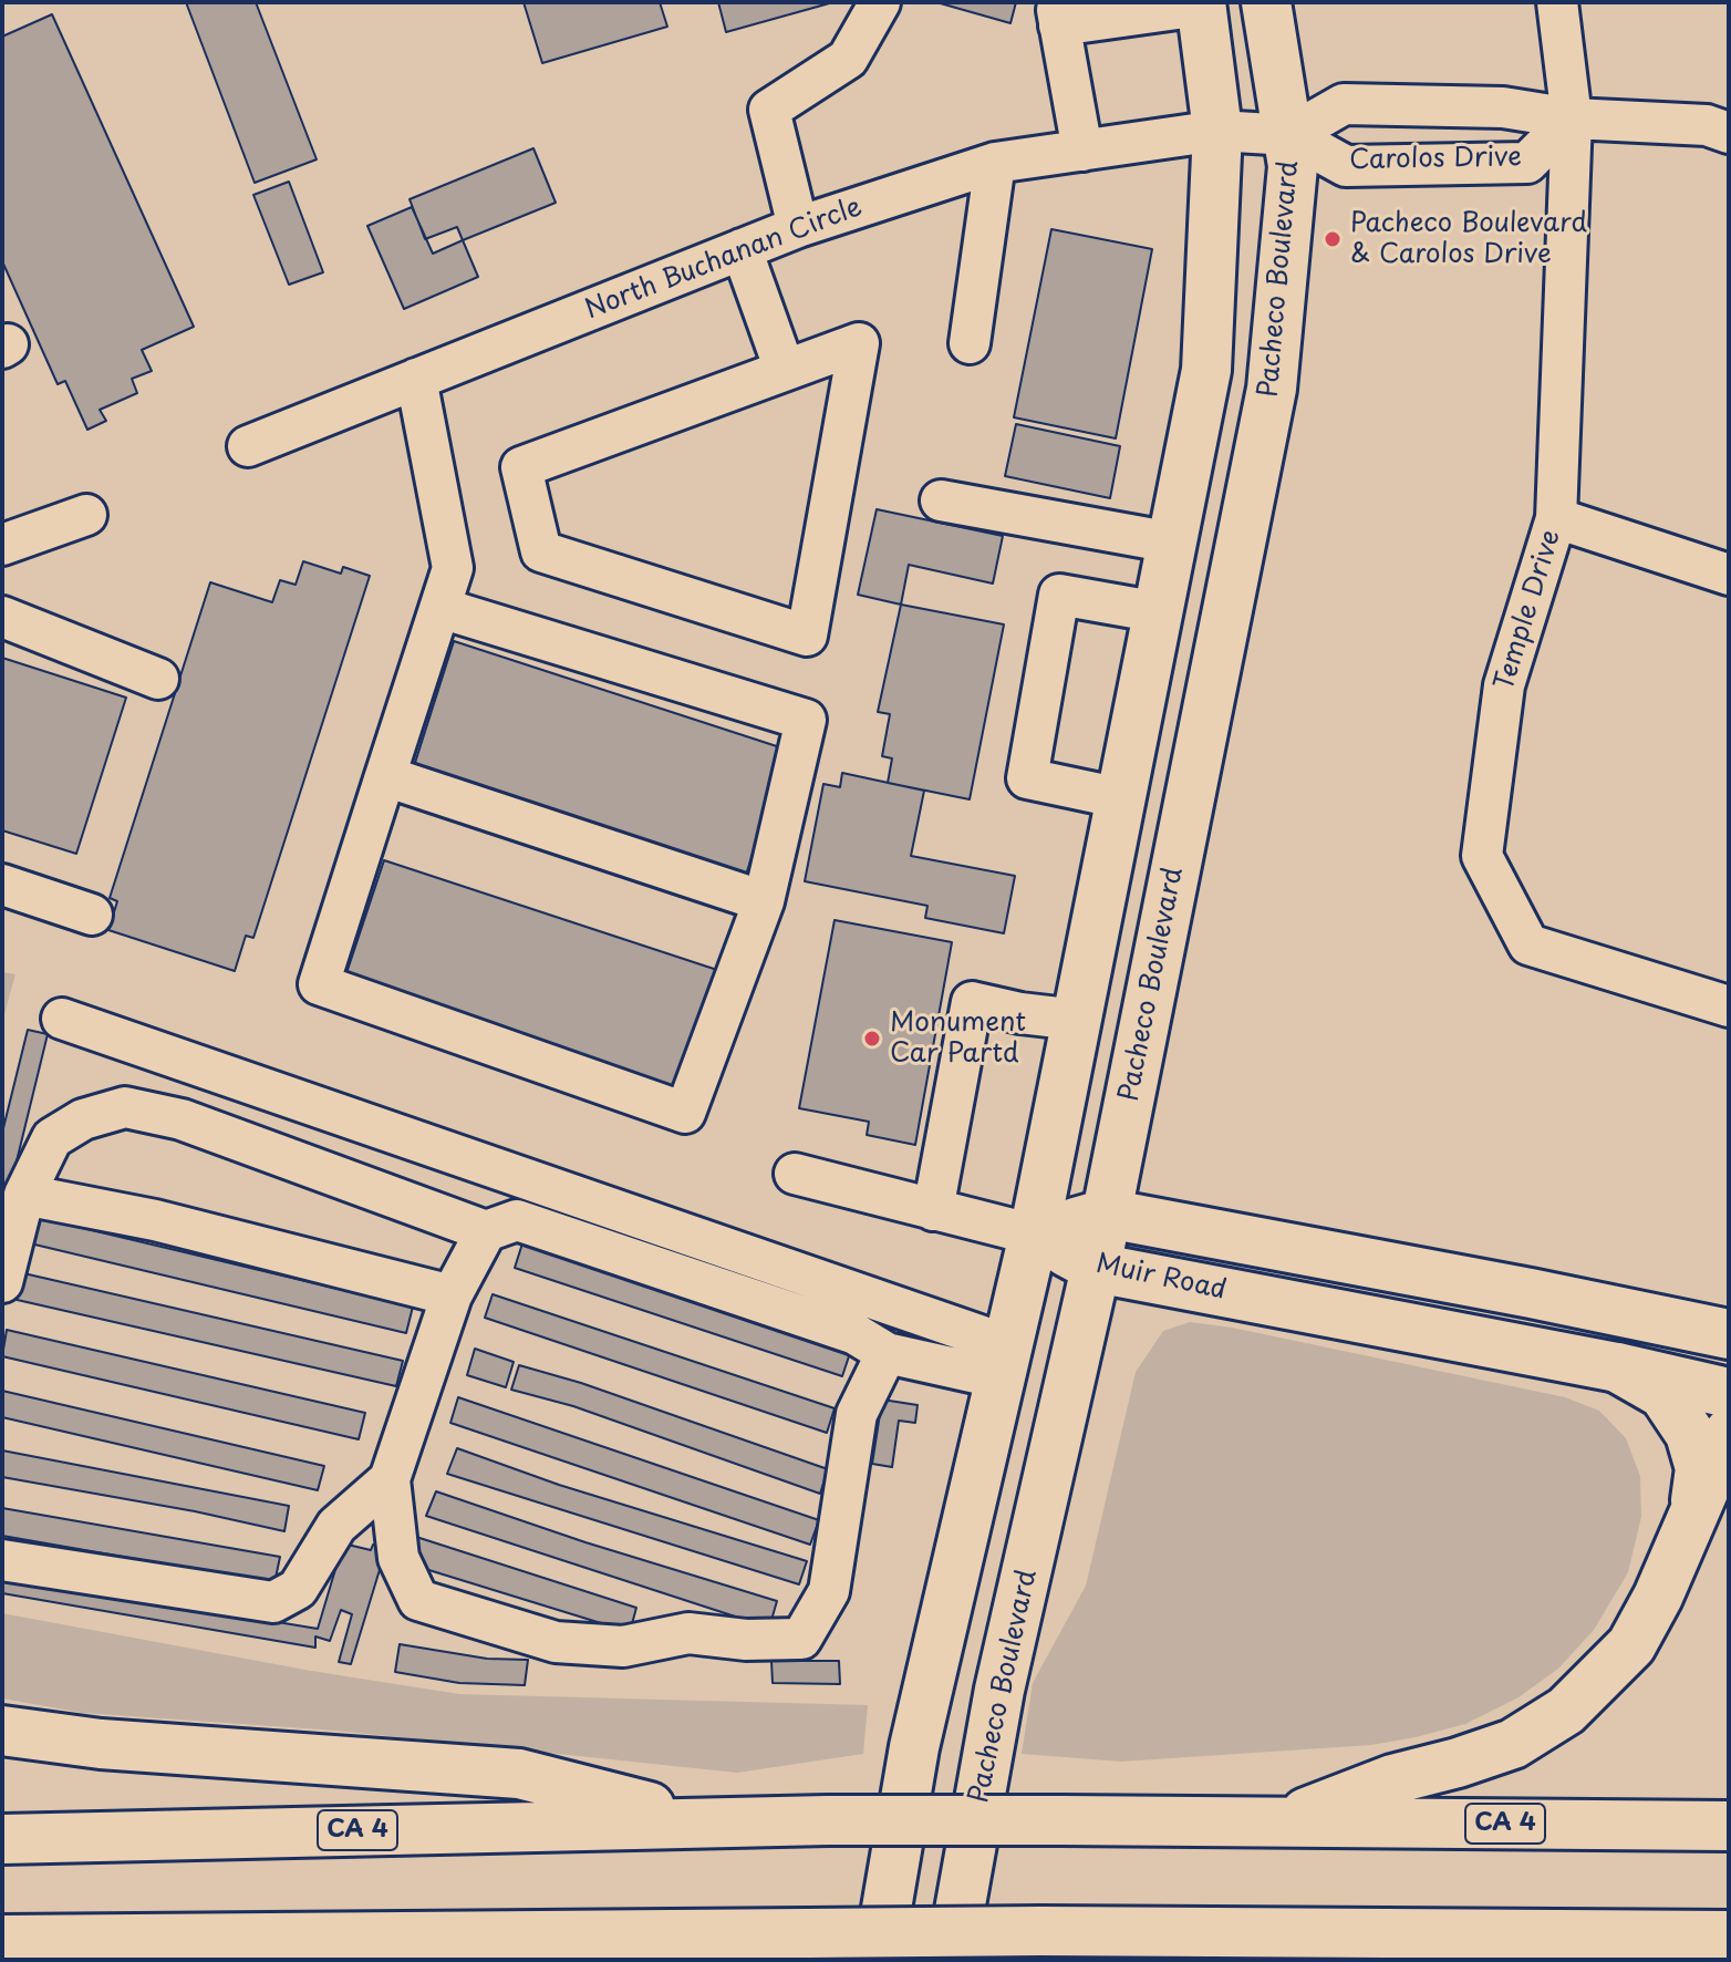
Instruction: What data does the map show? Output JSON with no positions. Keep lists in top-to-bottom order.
{
  "streets": {
    "main road": ["Pacheco Boulevard", "Muir Road", "CA 4"],
    "street": ["Carolos Drive", "North Buchanan Circle", "Temple Drive"]
  },
  "crossings": [
    ["Carolos Drive", "North Buchanan Circle"],
    ["Carolos Drive", "Pacheco Boulevard"],
    ["Carolos Drive", "Temple Drive"],
    ["Pacheco Boulevard", "Muir Road"]
  ],
  "places": ["Pacheco Boulevard & Carolos Drive", "Monument Car Partd"]
}
